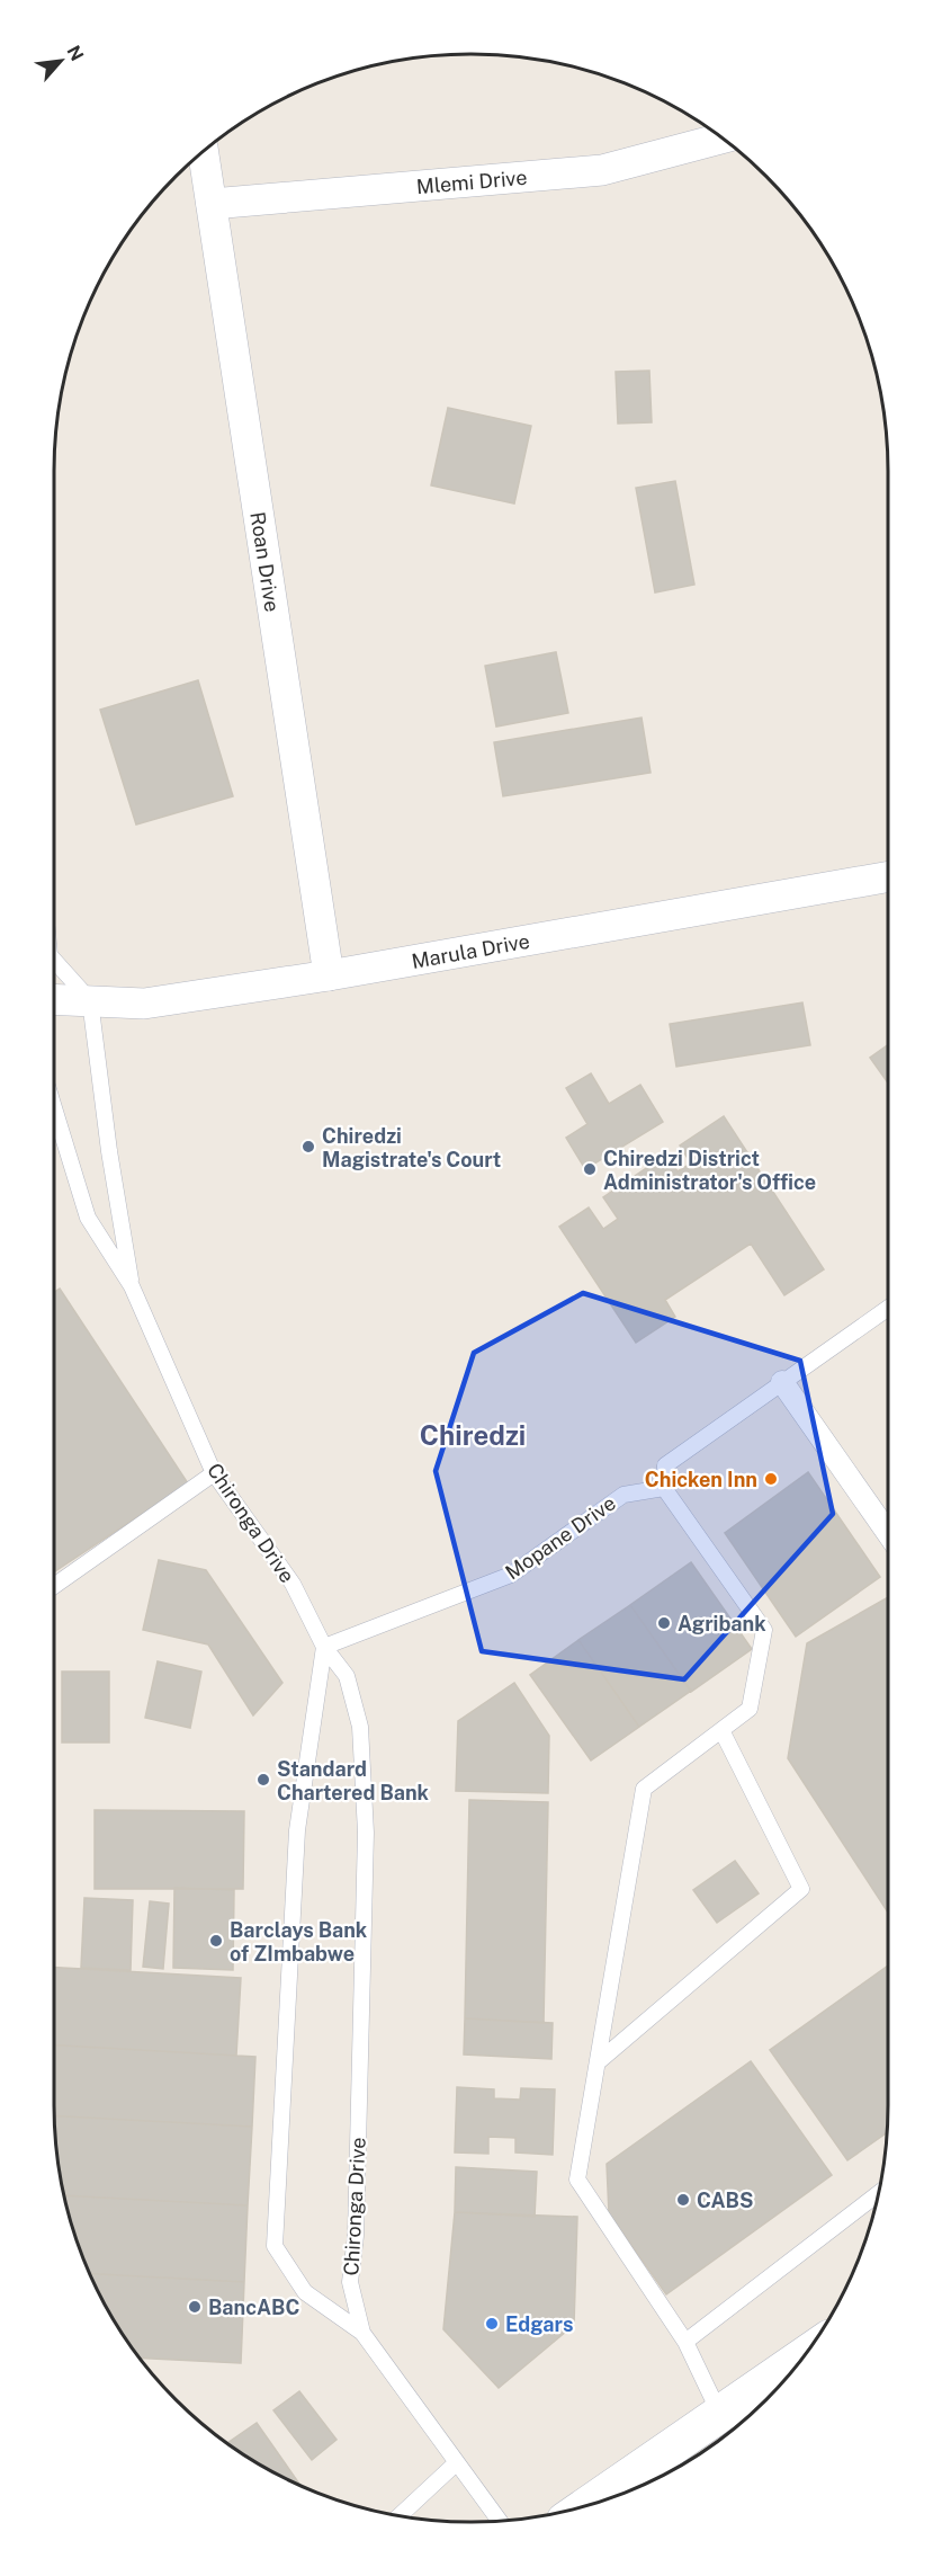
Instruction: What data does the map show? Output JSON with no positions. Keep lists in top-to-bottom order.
{
  "streets": {
    "street": ["Mlemi Drive", "Roan Drive", "Marula Drive"],
    "lane": ["Chironga Drive", "Mopane Drive"]
  },
  "crossings": [
    ["Mlemi Drive", "Roan Drive"],
    ["Roan Drive", "Marula Drive"],
    ["Chironga Drive", "Mopane Drive"]
  ],
  "districts": ["Chiredzi"],
  "places": [
    "Chiredzi Magistrate's Court",
    "Chiredzi District Administrator's Office",
    "Chicken Inn",
    "Agribank",
    "Standard Chartered Bank",
    "Barclays Bank of ZImbabwe",
    "CABS",
    "BancABC",
    "Edgars"
  ],
  "north": "top right"
}
